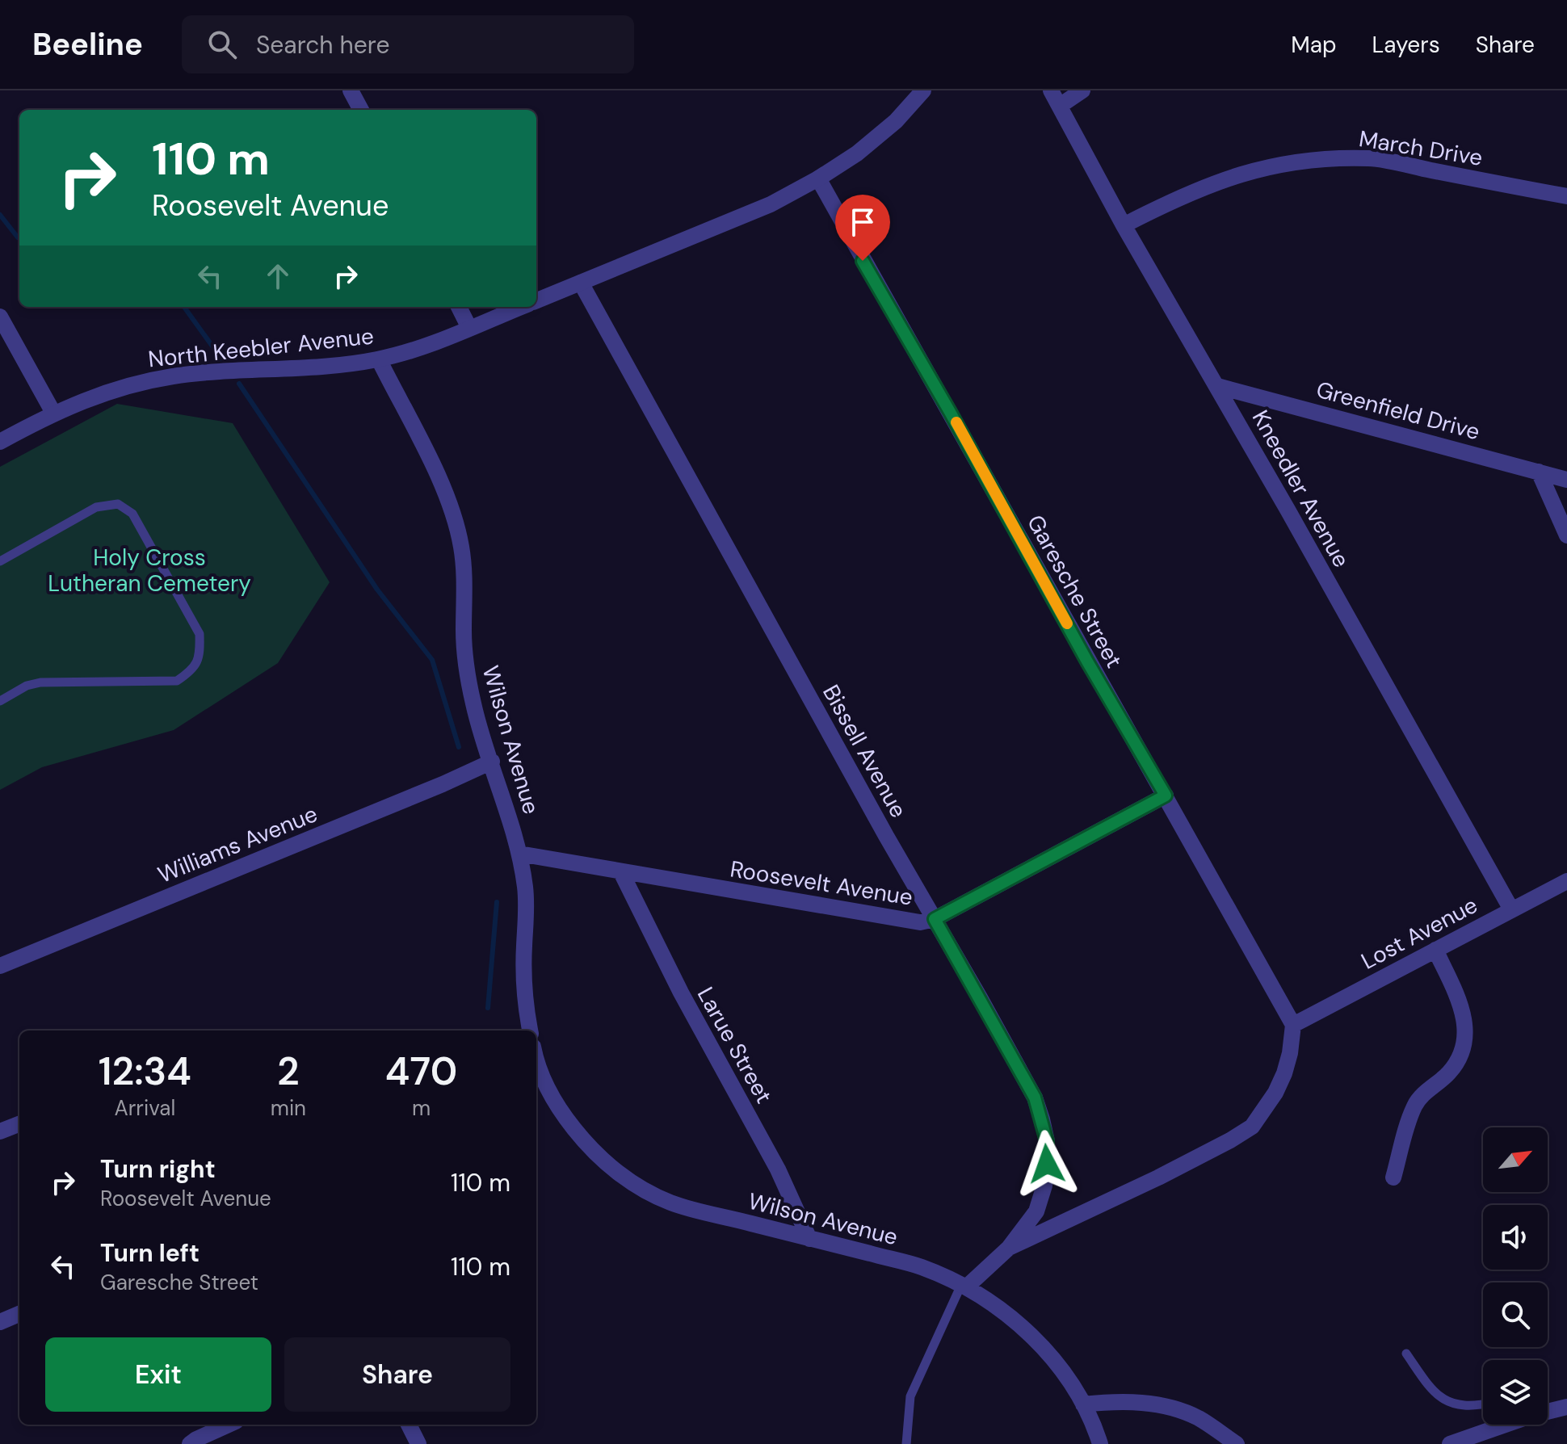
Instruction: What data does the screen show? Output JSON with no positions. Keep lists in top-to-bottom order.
{
  "streets": {
    "street": [
      "March Drive",
      "North Keebler Avenue",
      "Greenfield Drive",
      "Kneedler Avenue",
      "Garesche Street",
      "Wilson Avenue",
      "Bissell Avenue",
      "Williams Avenue",
      "Roosevelt Avenue",
      "Lost Avenue",
      "Larue Street"
    ]
  },
  "crossings": [
    ["March Drive", "Kneedler Avenue"],
    ["North Keebler Avenue", "Garesche Street"],
    ["North Keebler Avenue", "Wilson Avenue"],
    ["North Keebler Avenue", "Bissell Avenue"],
    ["Greenfield Drive", "Kneedler Avenue"],
    ["Kneedler Avenue", "Lost Avenue"],
    ["Garesche Street", "Roosevelt Avenue"],
    ["Garesche Street", "Lost Avenue"],
    ["Wilson Avenue", "Williams Avenue"],
    ["Wilson Avenue", "Roosevelt Avenue"],
    ["Wilson Avenue", "Larue Street"],
    ["Bissell Avenue", "Roosevelt Avenue"],
    ["Roosevelt Avenue", "Larue Street"]
  ],
  "parks": ["Holy Cross Lutheran Cemetery"],
  "north": "top right",
  "page": {
    "header": "Beeline",
    "search": "Search here",
    "nav": ["Map", "Layers", "Share"],
    "turn": ["110 m", "Roosevelt Avenue"],
    "eta": [
      "12:34",
      "Arrival",
      "2",
      "min",
      "470",
      "m"
    ],
    "list": [
      {
        "name": "Turn right",
        "note": "Roosevelt Avenue",
        "value": "110 m"
      },
      {
        "name": "Turn left",
        "note": "Garesche Street",
        "value": "110 m"
      }
    ],
    "buttons": ["Exit", "Share"]
  }
}
